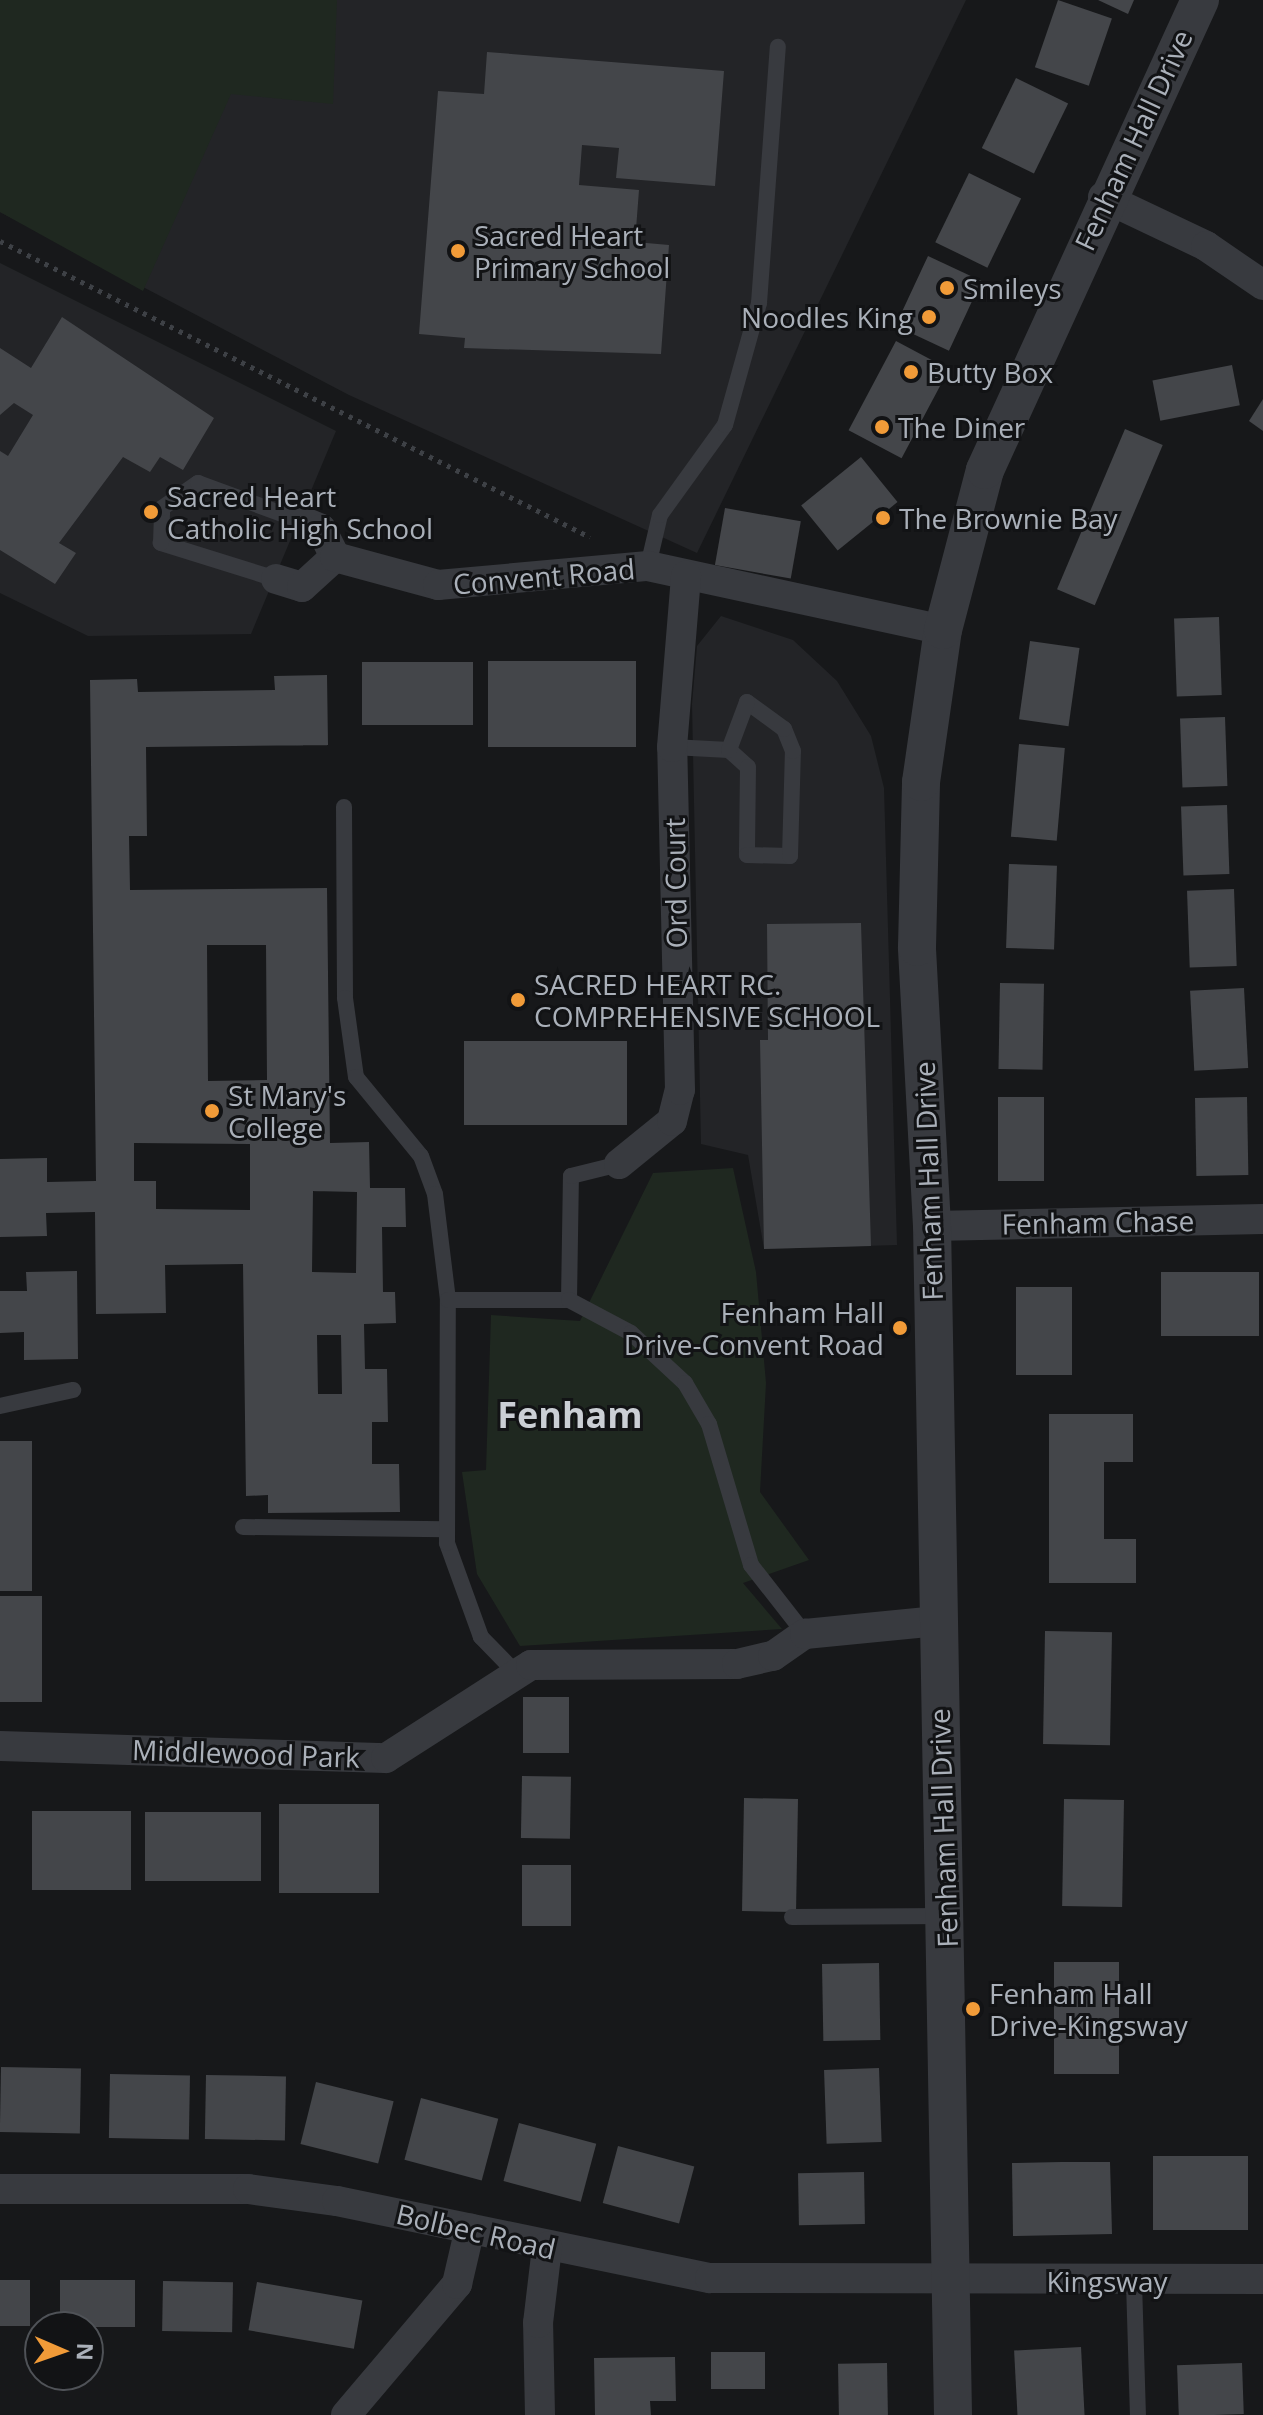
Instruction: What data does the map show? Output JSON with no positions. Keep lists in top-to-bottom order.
{
  "streets": {
    "street": [
      "Fenham Hall Drive",
      "Convent Road",
      "Ord Court",
      "Fenham Chase",
      "Middlewood Park",
      "Bolbec Road",
      "Kingsway"
    ]
  },
  "crossings": [
    ["Fenham Hall Drive", "Convent Road"],
    ["Fenham Hall Drive", "Fenham Chase"],
    ["Fenham Hall Drive", "Middlewood Park"],
    ["Fenham Hall Drive", "Bolbec Road"],
    ["Fenham Hall Drive", "Kingsway"],
    ["Convent Road", "Ord Court"],
    ["Bolbec Road", "Kingsway"]
  ],
  "districts": ["Fenham"],
  "places": [
    "Sacred Heart Primary School",
    "Smileys",
    "Noodles King",
    "Butty Box",
    "The Diner",
    "Sacred Heart Catholic High School",
    "The Brownie Bay",
    "SACRED HEART RC. COMPREHENSIVE SCHOOL",
    "St Mary's College",
    "Fenham Hall Drive-Convent Road",
    "Fenham Hall Drive-Kingsway"
  ],
  "north": "right"
}
